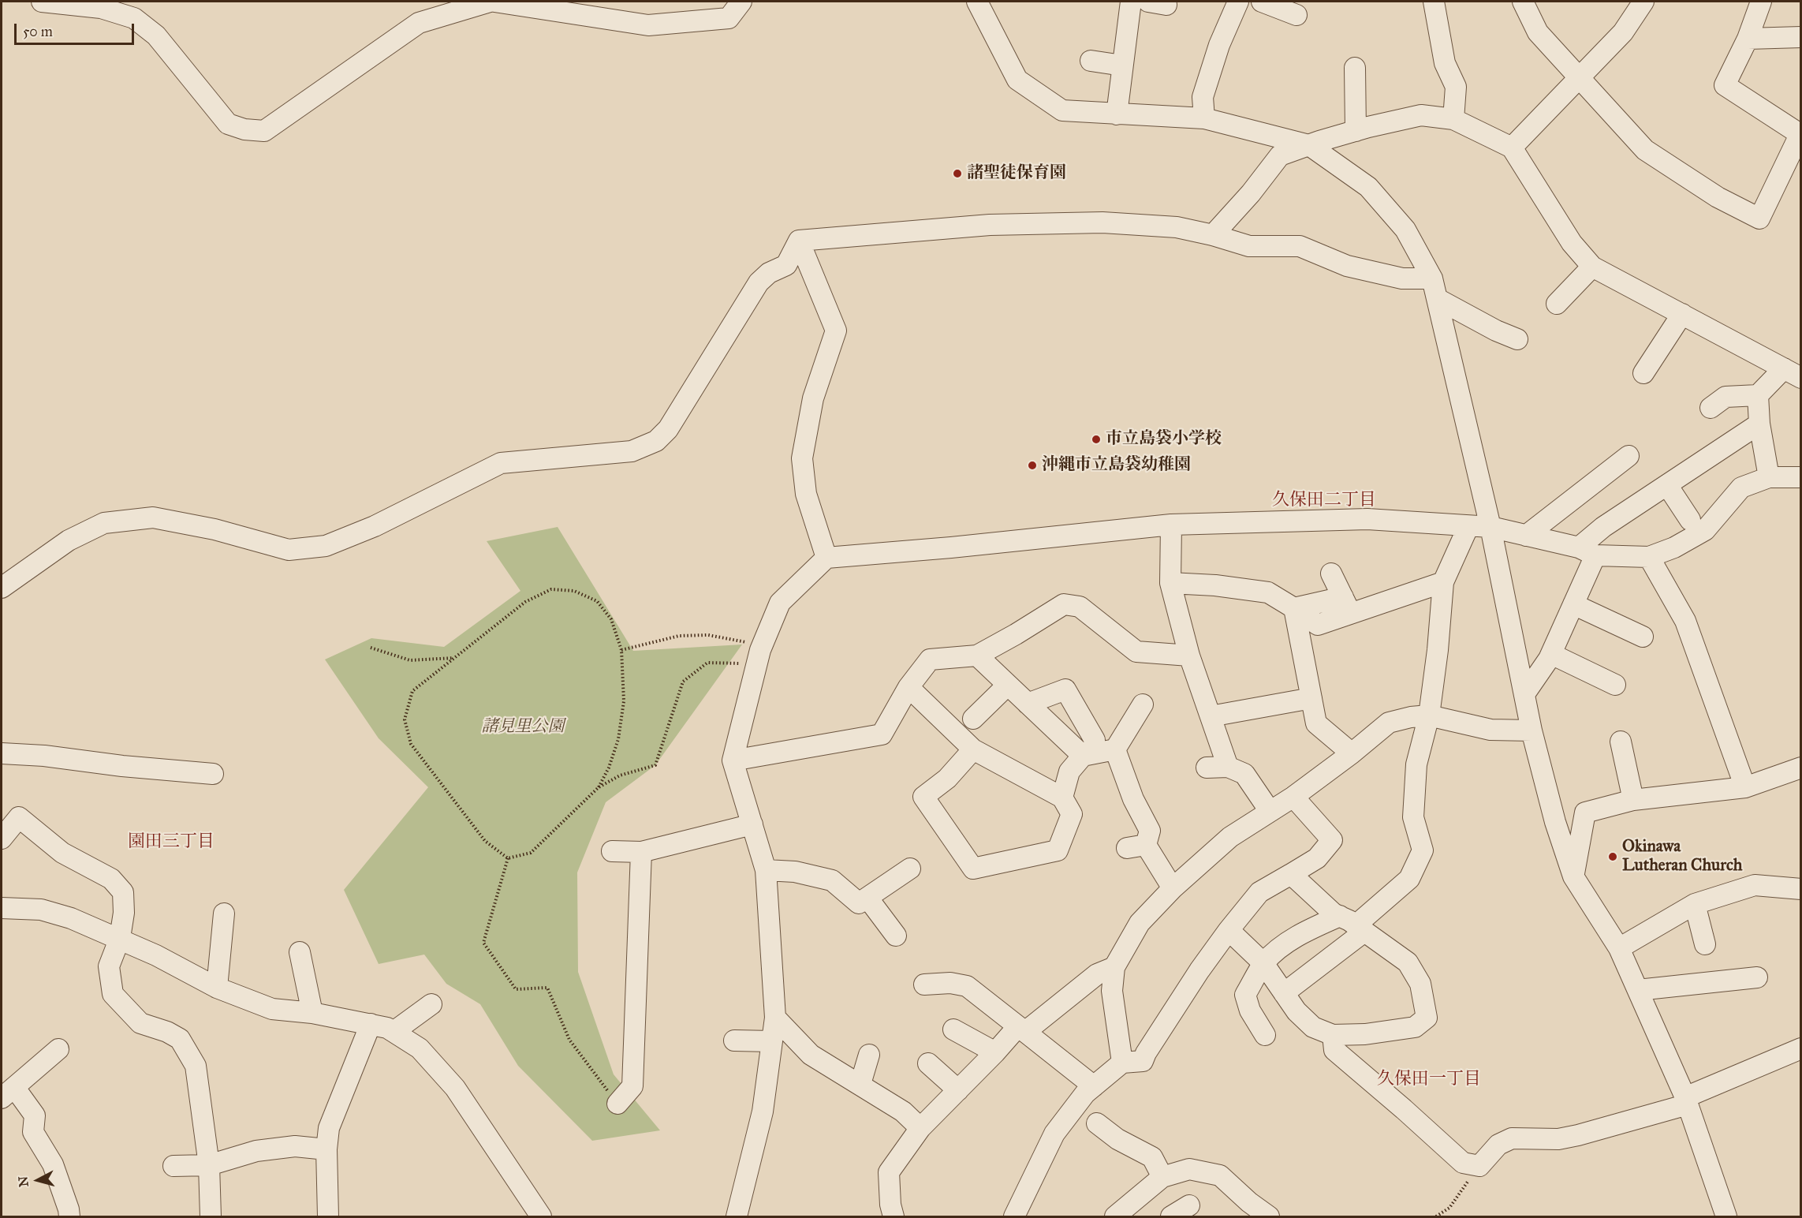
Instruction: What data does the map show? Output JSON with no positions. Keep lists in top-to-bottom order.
{
  "districts": ["久保田二丁目", "園田三丁目", "久保田一丁目"],
  "parks": ["諸見里公園"],
  "places": [
    "諸聖徒保育園",
    "市立島袋小学校",
    "沖縄市立島袋幼稚園",
    "Okinawa Lutheran Church"
  ],
  "scale_bar": "50 m",
  "north": "left"
}
